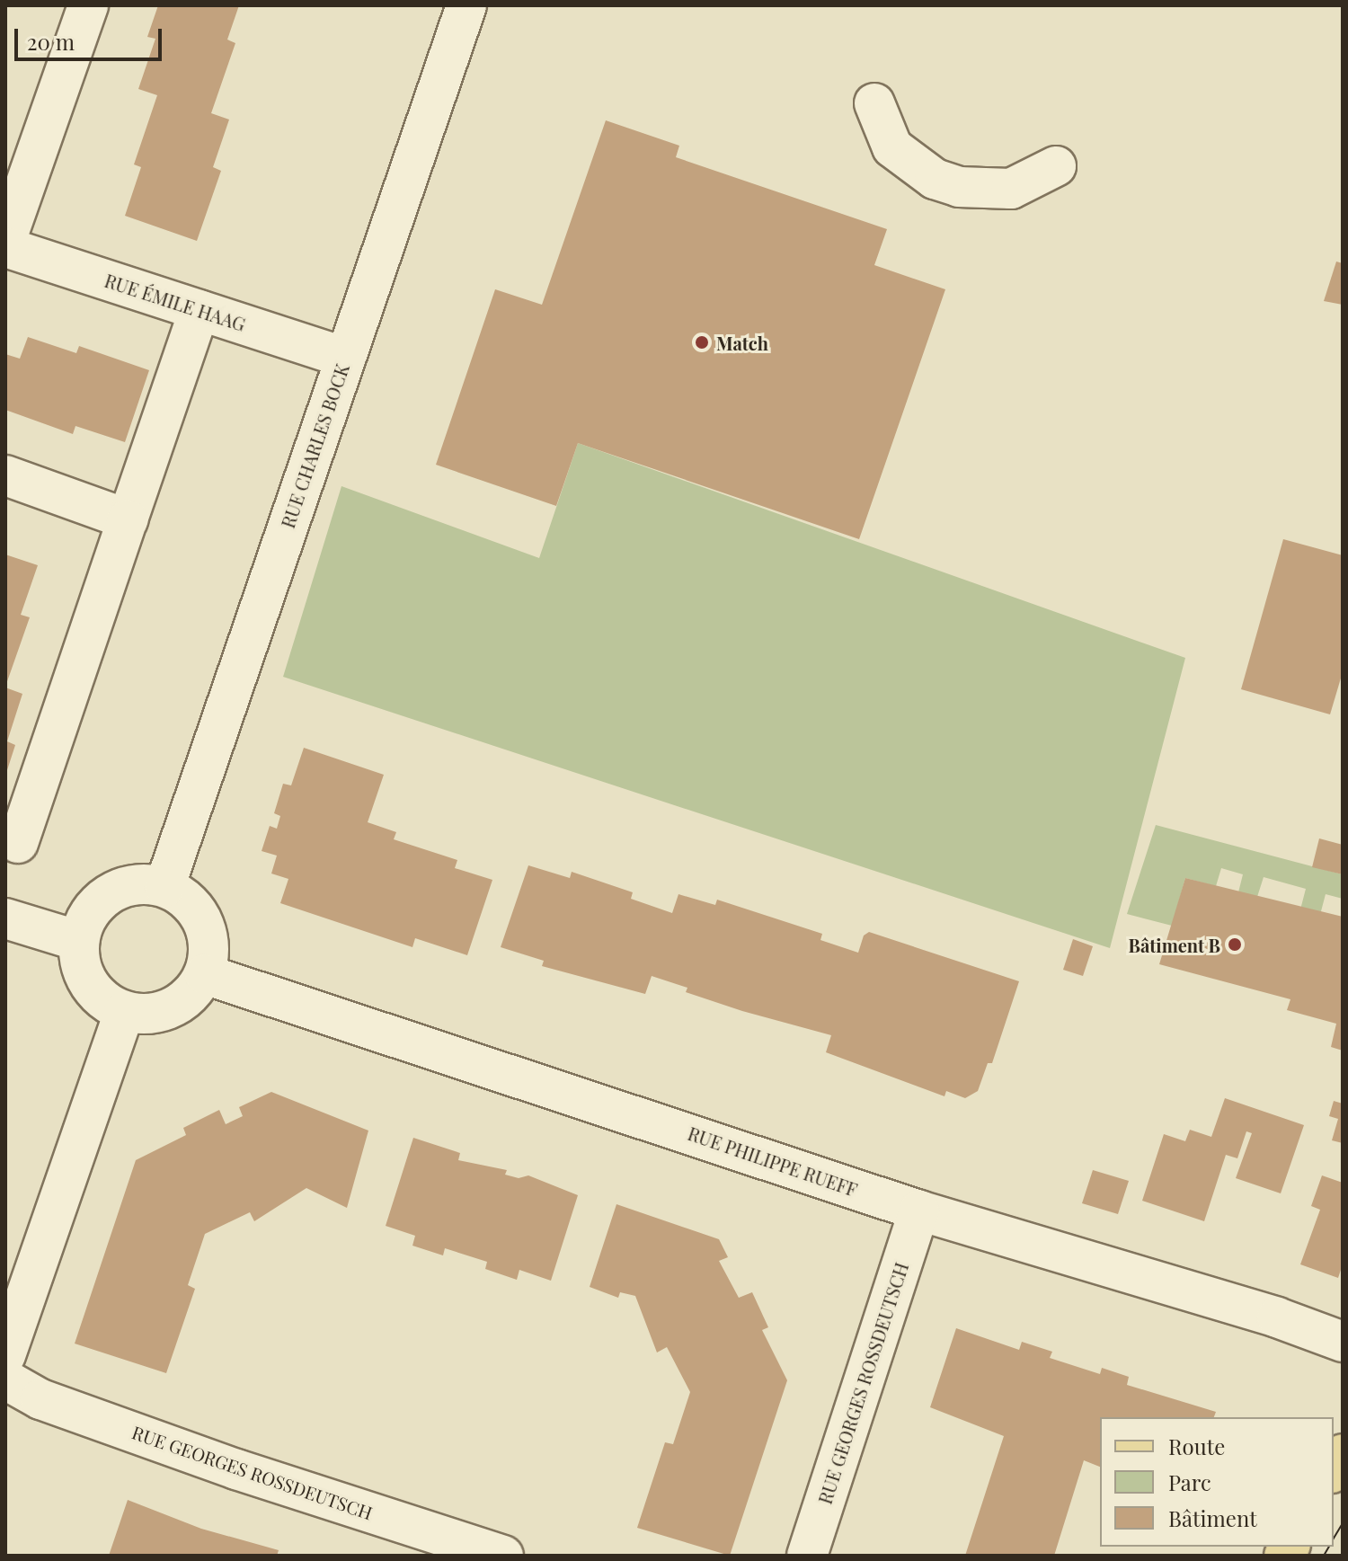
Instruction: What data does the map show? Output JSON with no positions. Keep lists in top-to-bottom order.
{
  "streets": {
    "street": [
      "RUE ÉMILE HAAG",
      "RUE CHARLES BOCK",
      "RUE PHILIPPE RUEFF",
      "RUE GEORGES ROSSDEUTSCH"
    ]
  },
  "crossings": [
    ["RUE ÉMILE HAAG", "RUE CHARLES BOCK"],
    ["RUE CHARLES BOCK", "RUE PHILIPPE RUEFF"],
    ["RUE PHILIPPE RUEFF", "RUE GEORGES ROSSDEUTSCH"]
  ],
  "places": ["Match", "Bâtiment B"],
  "legend": ["Route", "Parc", "Bâtiment"],
  "scale_bar": "20 m"
}
